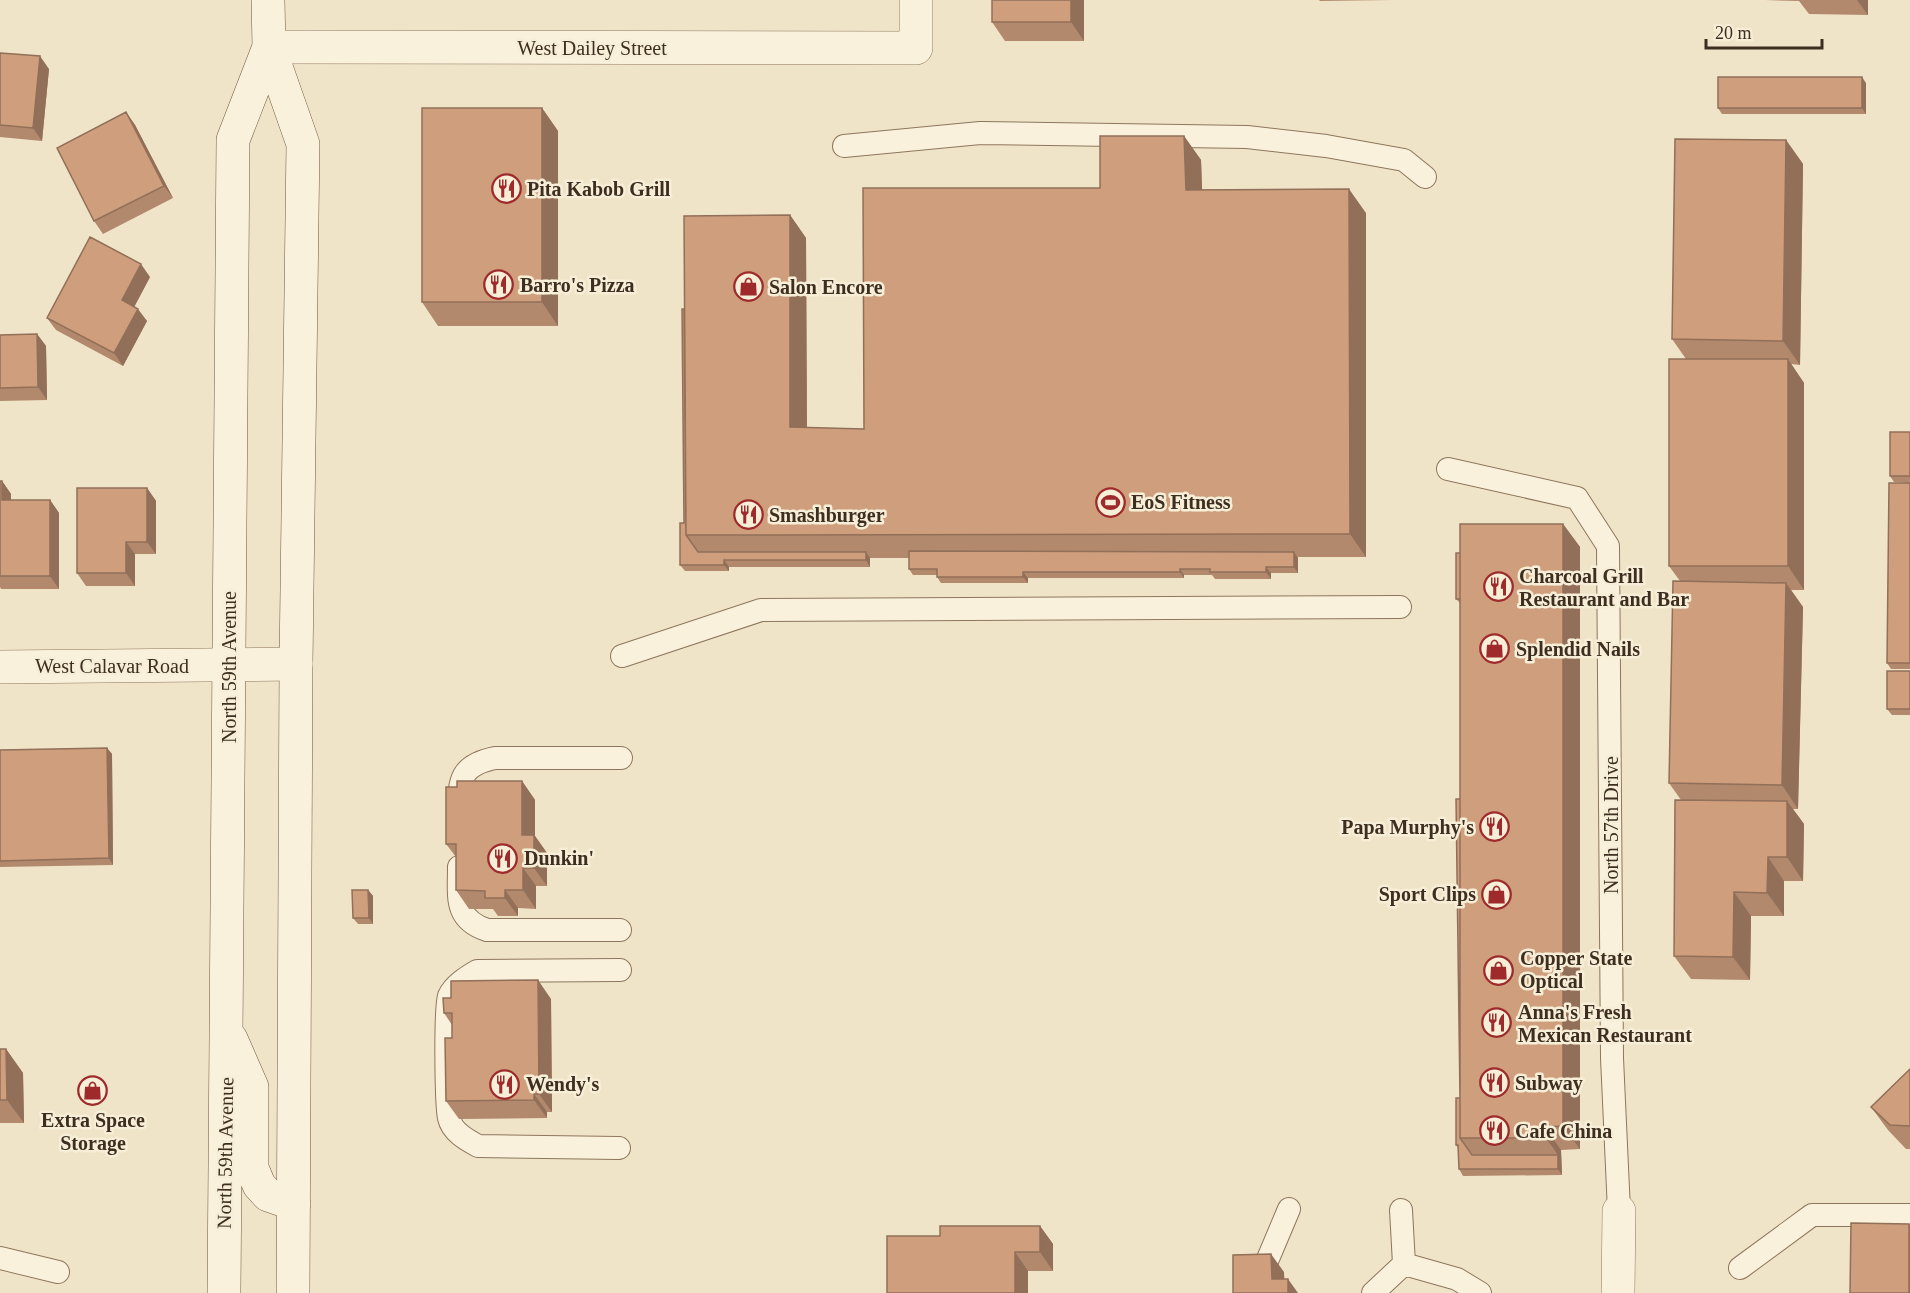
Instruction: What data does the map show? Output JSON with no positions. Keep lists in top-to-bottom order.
{
  "streets": {
    "main road": [
      "West Dailey Street",
      "West Calavar Road",
      "North 59th Avenue",
      "North 57th Drive"
    ]
  },
  "crossings": [
    ["West Dailey Street", "North 59th Avenue"],
    ["West Calavar Road", "North 59th Avenue"]
  ],
  "places": {
    "restaurant": [
      "Pita Kabob Grill",
      "Barro's Pizza",
      "Smashburger",
      "Charcoal Grill Restaurant and Bar",
      "Papa Murphy's",
      "Dunkin'",
      "Anna's Fresh Mexican Restaurant",
      "Subway",
      "Wendy's",
      "Cafe China"
    ],
    "shop": [
      "Salon Encore",
      "Splendid Nails",
      "Sport Clips",
      "Copper State Optical",
      "Extra Space Storage"
    ],
    "sports": ["EoS Fitness"]
  },
  "scale_bar": "20 m"
}
